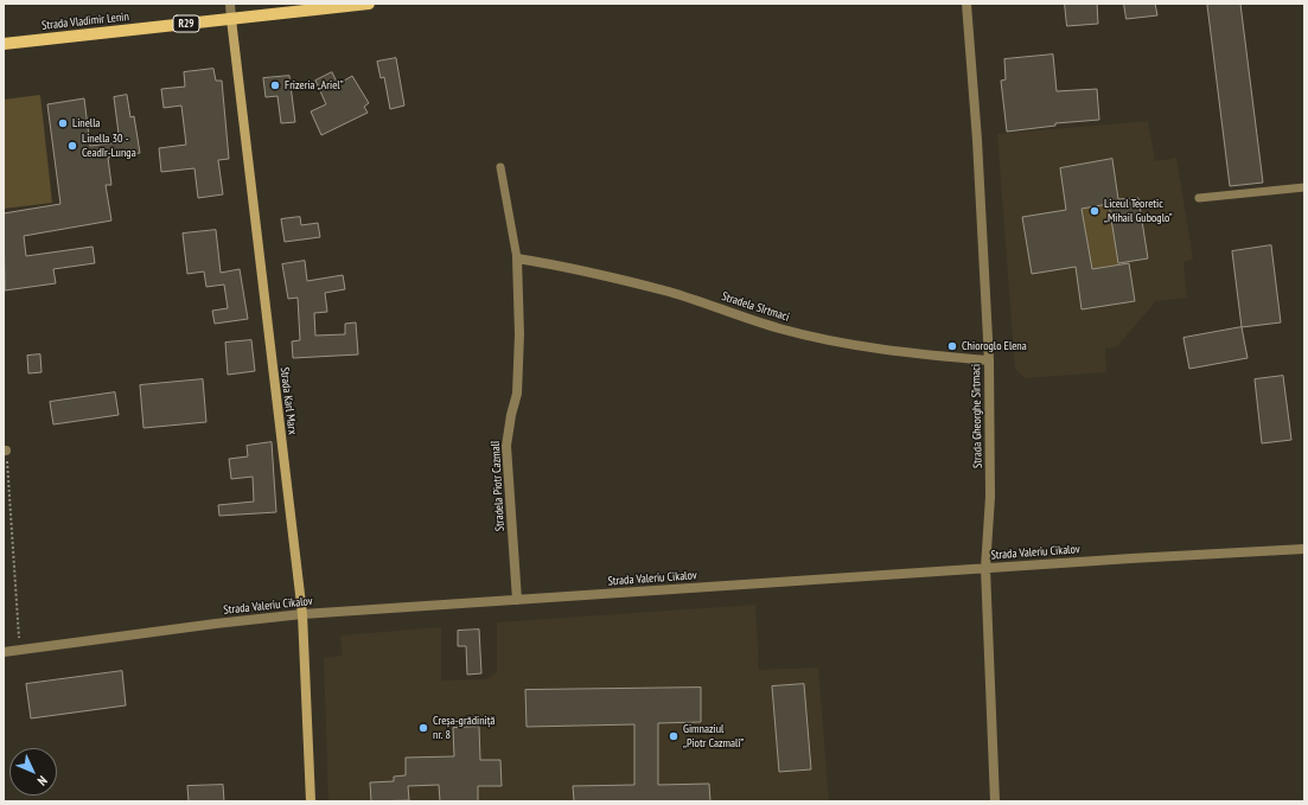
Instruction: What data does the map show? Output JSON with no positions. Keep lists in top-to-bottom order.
{
  "streets": {
    "main road": ["Strada Vladimir Lenin", "R29"],
    "street": [
      "Stradela Sîrtmaci",
      "Strada Karl Marx",
      "Strada Gheorghe Sîrtmaci",
      "Stradela Piotr Cazmalî",
      "Strada Valeriu Cikalov"
    ]
  },
  "crossings": [
    ["Strada Vladimir Lenin", "Strada Karl Marx"],
    ["Stradela Sîrtmaci", "Strada Gheorghe Sîrtmaci"],
    ["Stradela Sîrtmaci", "Stradela Piotr Cazmalî"],
    ["Strada Karl Marx", "Strada Valeriu Cikalov"],
    ["Strada Gheorghe Sîrtmaci", "Strada Valeriu Cikalov"],
    ["Stradela Piotr Cazmalî", "Strada Valeriu Cikalov"]
  ],
  "places": [
    "Frizeria „Ariel”",
    "Linella",
    "Linella 30 - Ceadîr-Lunga",
    "Liceul Teoretic „Mihail Guboglo”",
    "Chioroglo Elena",
    "Creșa-grădiniță nr. 8",
    "Gimnaziul „Piotr Cazmalî”"
  ],
  "north": "bottom right"
}
